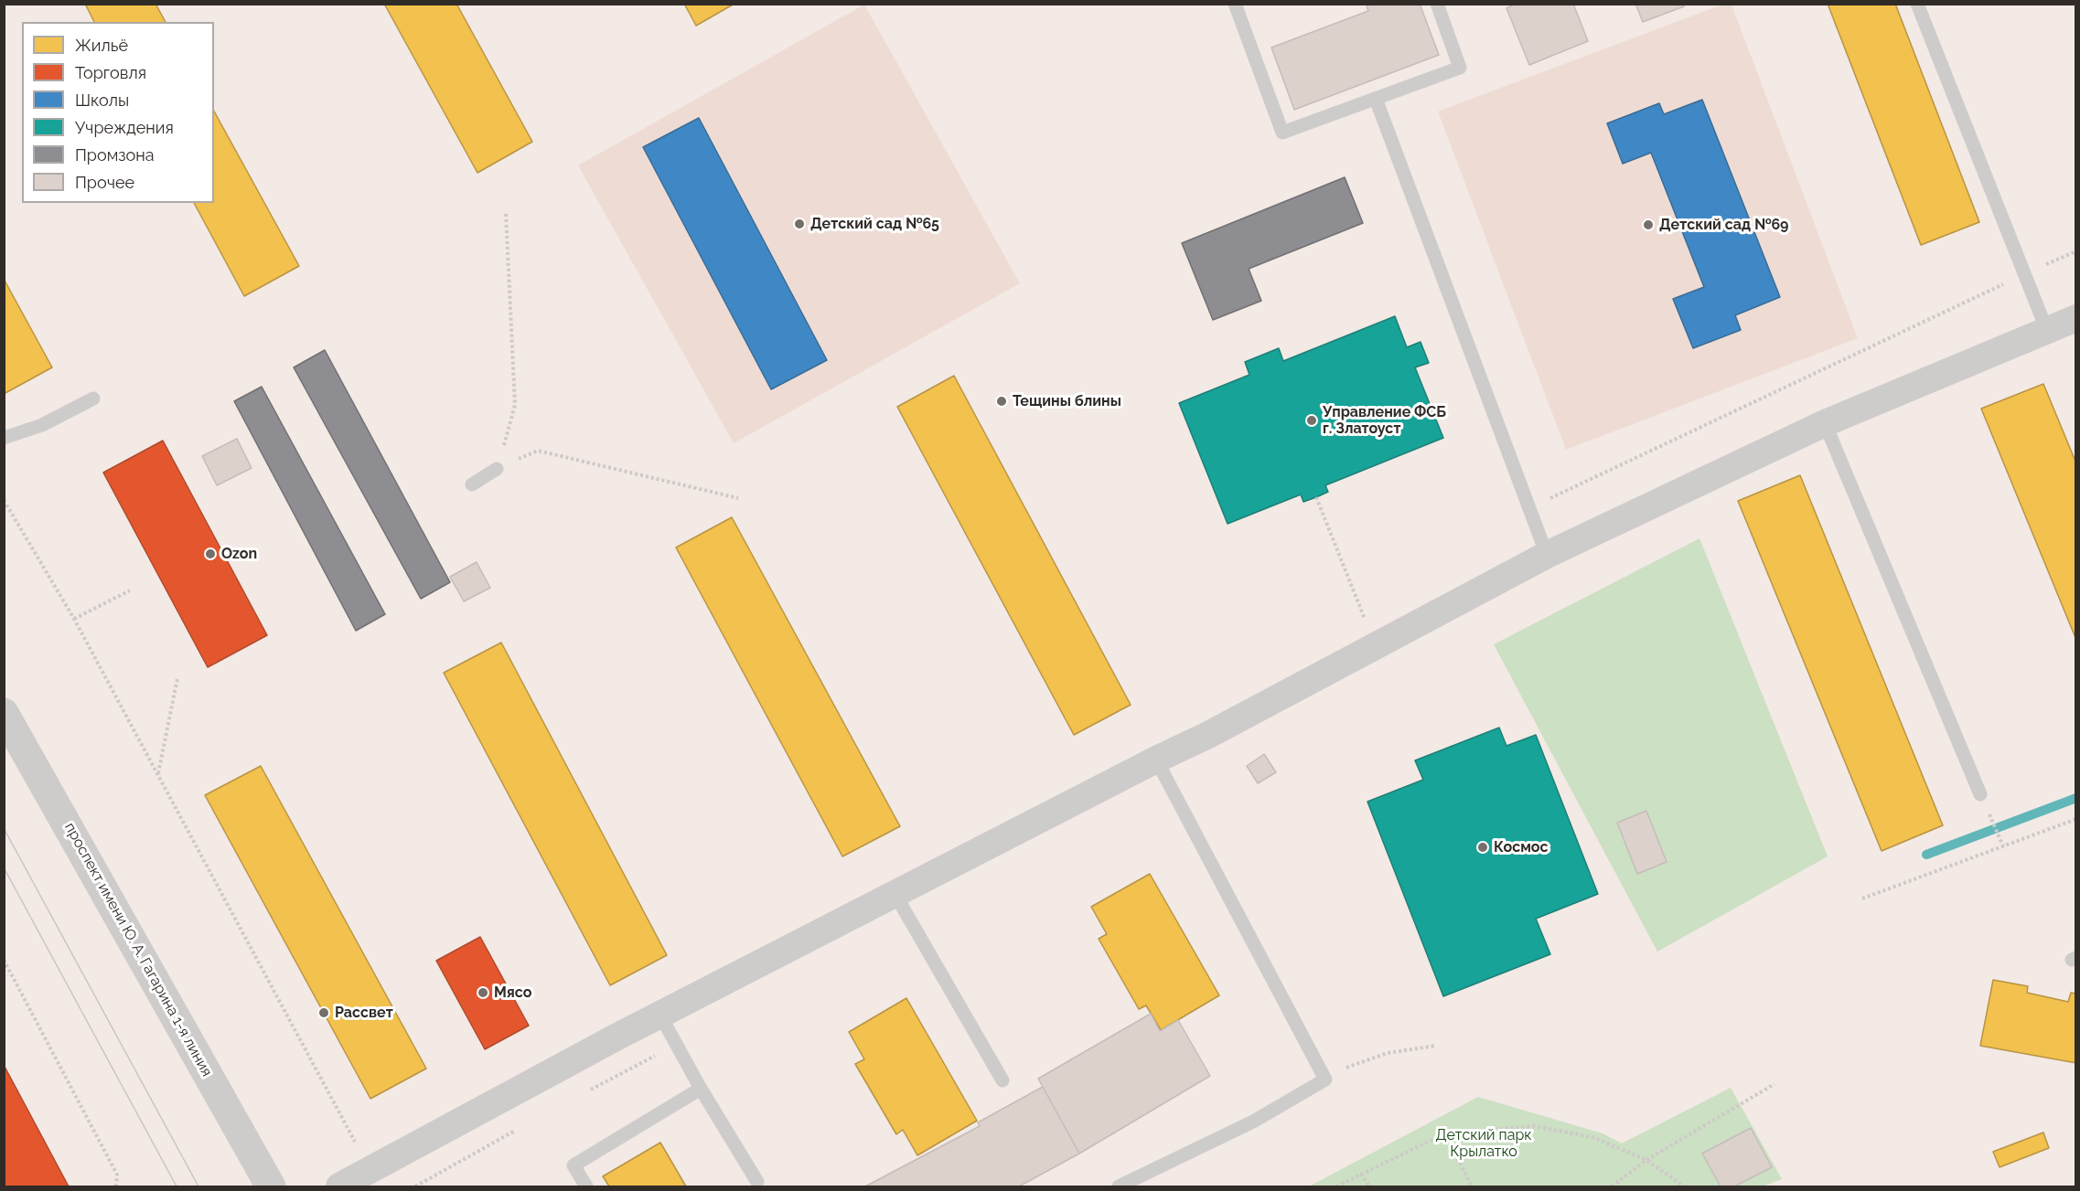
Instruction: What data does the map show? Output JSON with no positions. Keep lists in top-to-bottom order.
{
  "streets": {
    "main road": ["проспект имени Ю. А. Гагарина 1-я линия"]
  },
  "parks": ["Детский парк Крылатко"],
  "places": [
    "Детский сад №65",
    "Детский сад №69",
    "Тещины блины",
    "Управление ФСБ г. Златоуст",
    "Ozon",
    "Космос",
    "Мясо",
    "Рассвет"
  ],
  "legend": [
    "Жильё",
    "Торговля",
    "Школы",
    "Учреждения",
    "Промзона",
    "Прочее"
  ]
}
